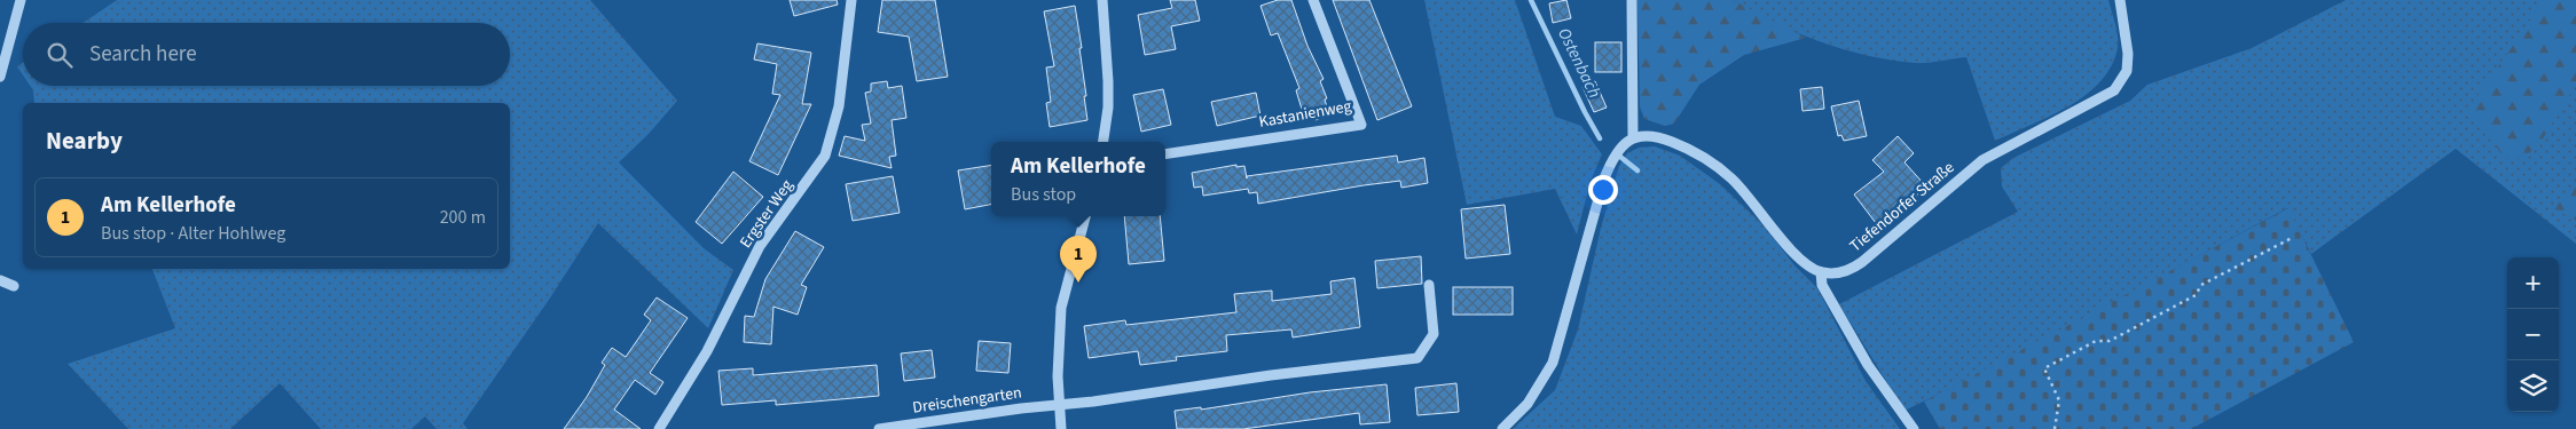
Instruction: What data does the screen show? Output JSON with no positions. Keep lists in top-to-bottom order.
{
  "streets": {
    "street": [
      "Kastanienweg",
      "Tiefendorfer Straße",
      "Ergster Weg",
      "Dreischengarten"
    ]
  },
  "water": ["Ostenbach"],
  "page": {
    "search": "Search here",
    "heading": "Nearby",
    "popup": ["Am Kellerhofe", "Bus stop"],
    "list": [
      {
        "mark": "1",
        "name": "Am Kellerhofe",
        "note": "Bus stop · Alter Hohlweg",
        "value": "200 m"
      }
    ],
    "pins": "1",
    "map_buttons": ["+", "−"]
  }
}
